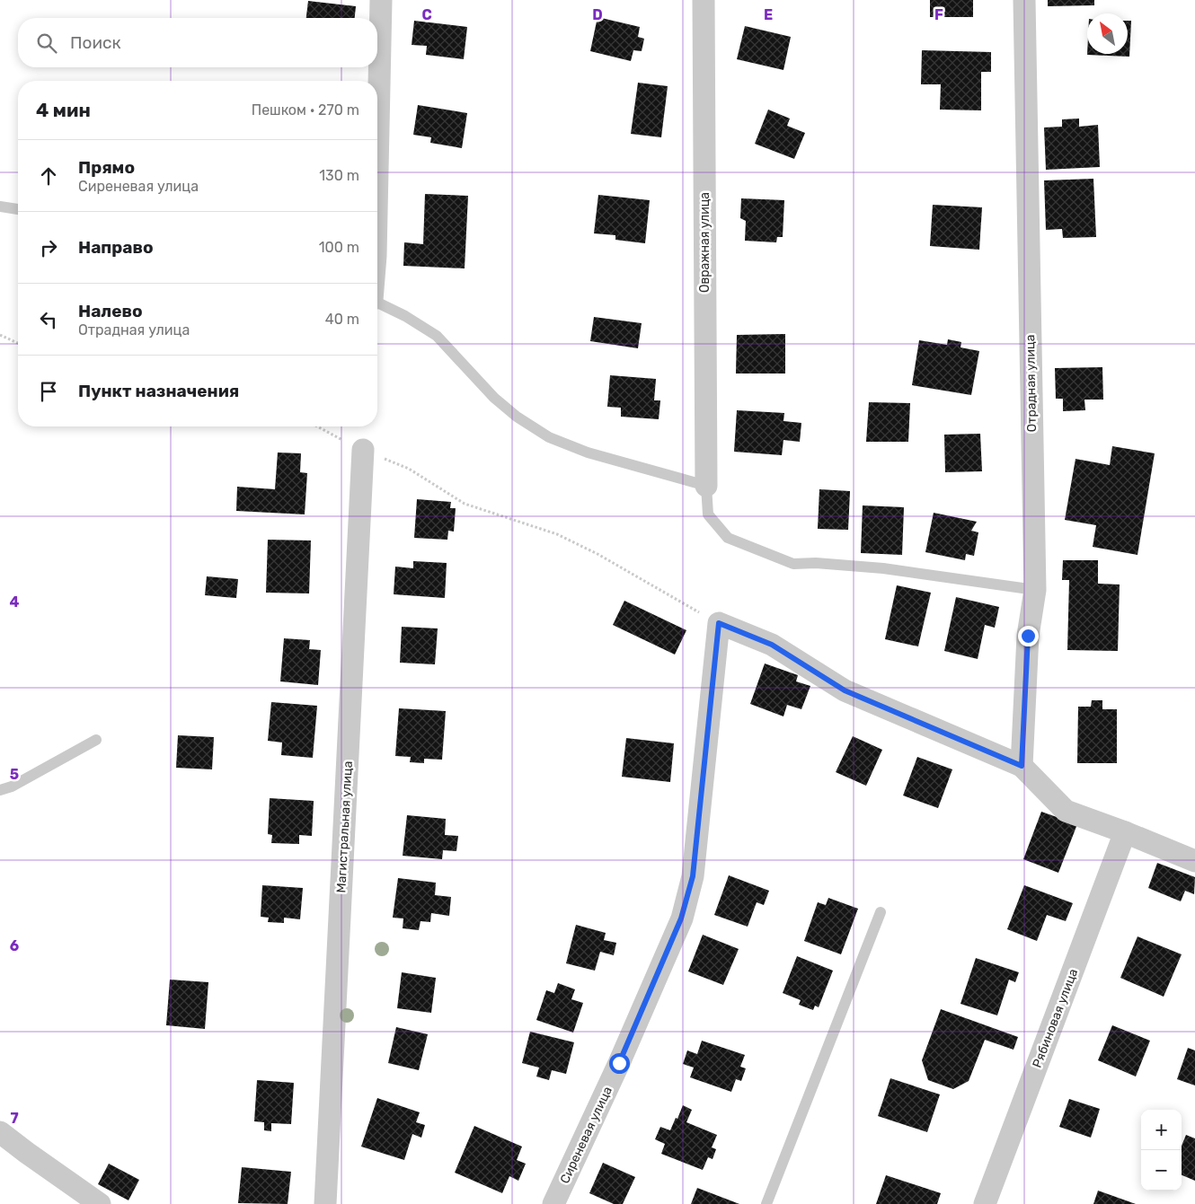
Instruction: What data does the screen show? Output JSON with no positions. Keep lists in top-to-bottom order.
{
  "streets": {
    "street": [
      "Овражная улица",
      "Отрадная улица",
      "Магистральная улица",
      "Рябиновая улица",
      "Сиреневая улица"
    ]
  },
  "north": "top left",
  "page": {
    "search": "Поиск",
    "heading": ["4 мин", "Пешком · 270 m"],
    "list": [
      ["Прямо", "Сиреневая улица", "130 m"],
      ["Направо", "100 m"],
      ["Налево", "Отрадная улица", "40 m"],
      "Пункт назначения"
    ],
    "map_buttons": ["+", "−"]
  },
  "grid": {
    "columns": [
      "C",
      "D",
      "E",
      "F"
    ],
    "rows": [
      "4",
      "5",
      "6",
      "7"
    ]
  }
}
